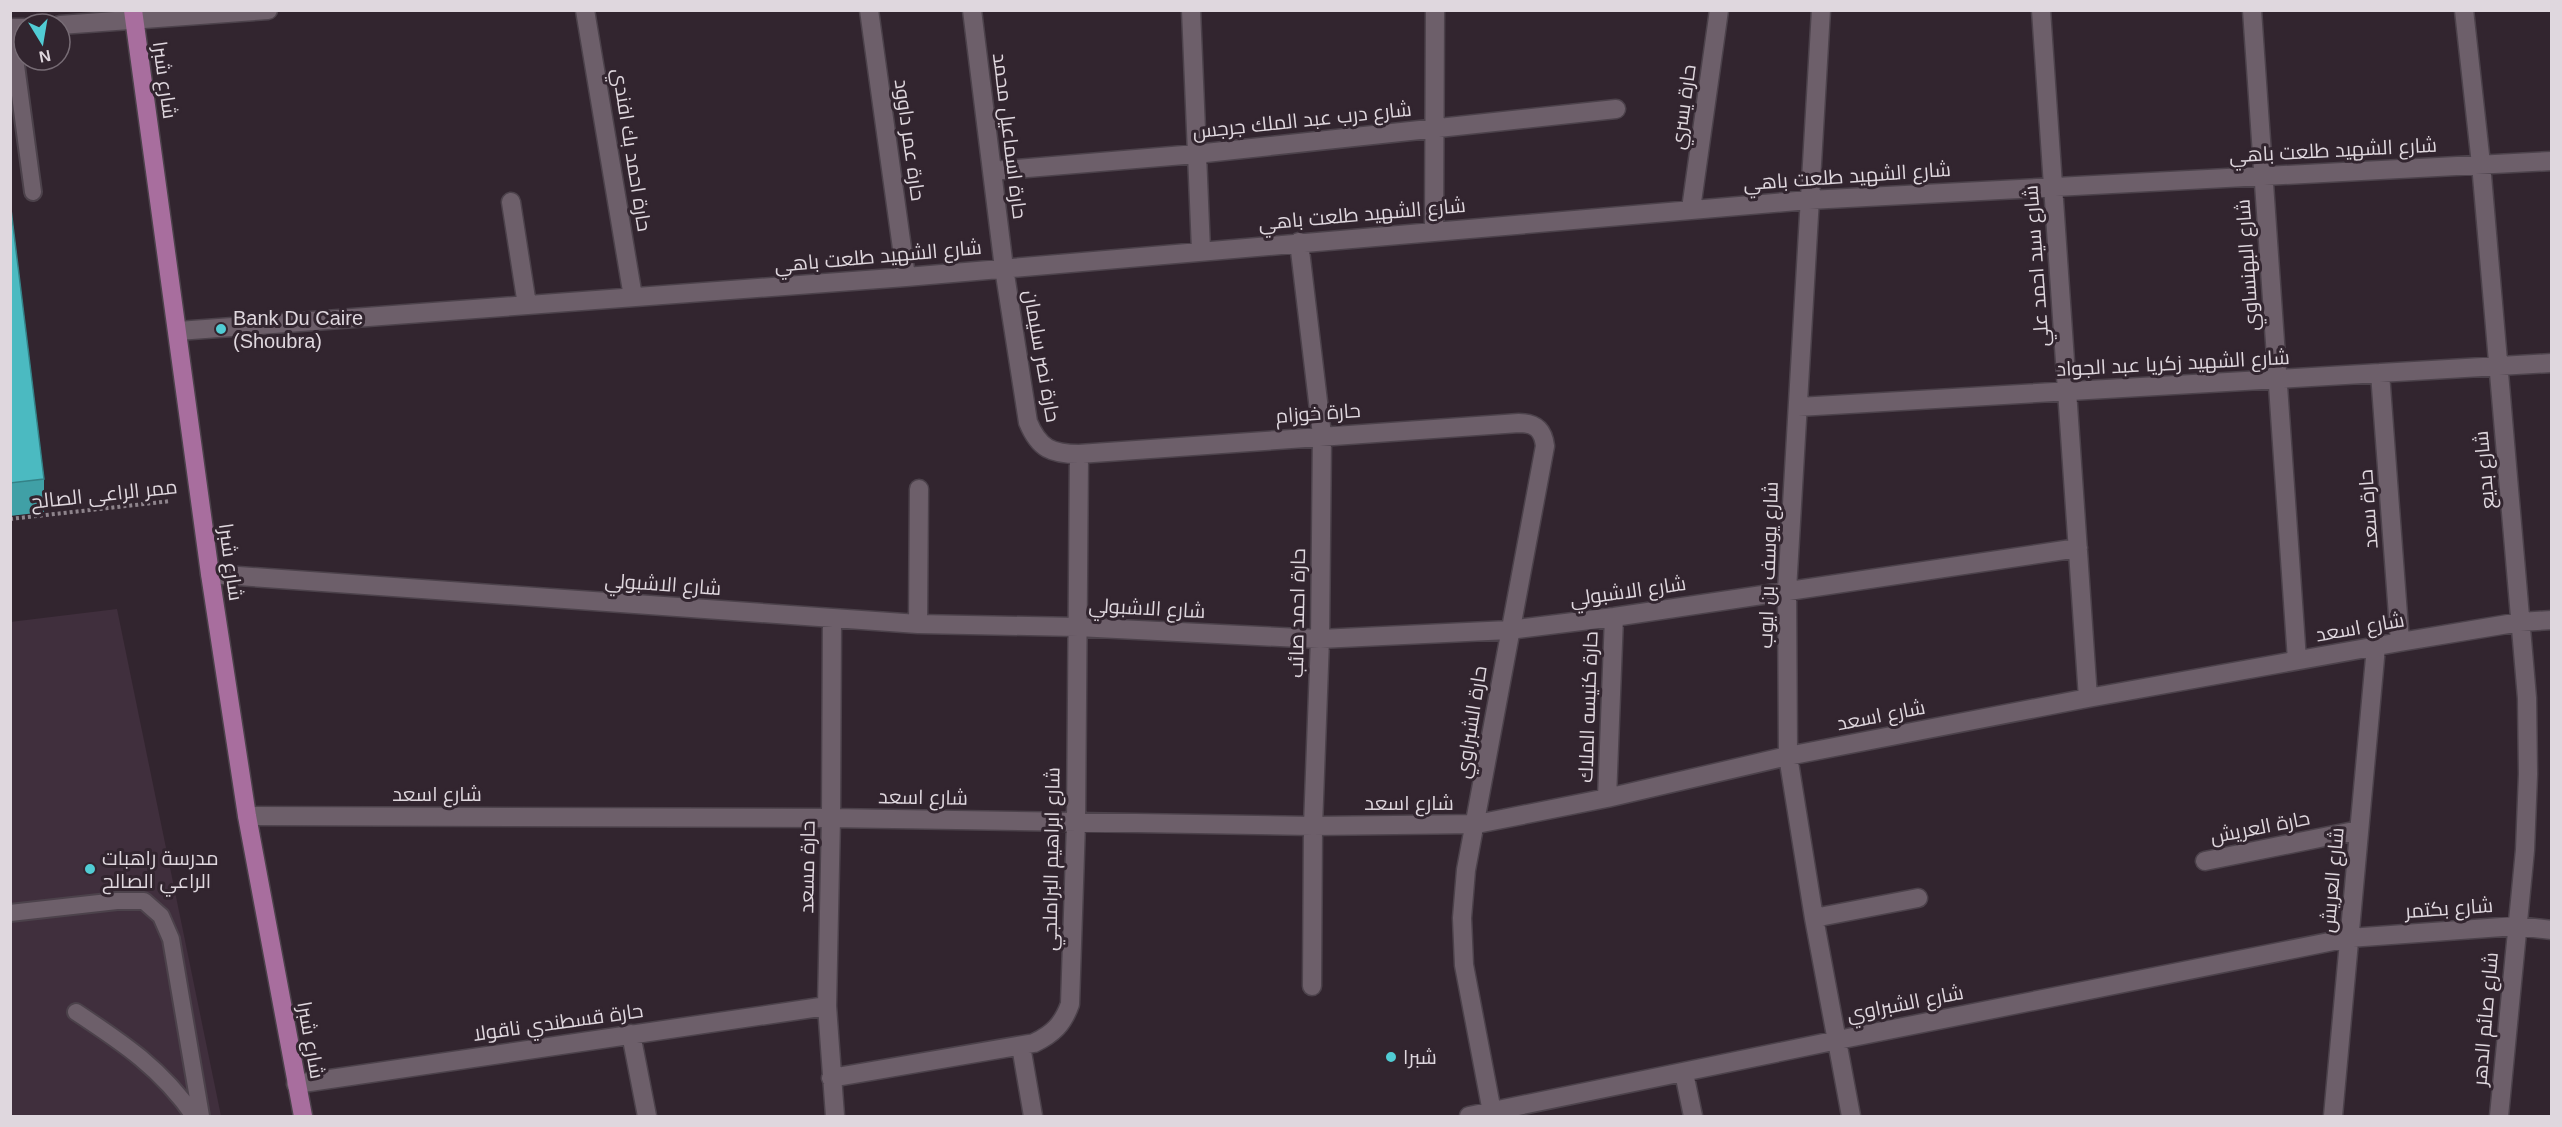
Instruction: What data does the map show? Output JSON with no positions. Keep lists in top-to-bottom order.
{
  "streets": {
    "main road": ["شارع شبرا"],
    "street": [
      "حارة يسري",
      "شارع درب عبد الملك جرجس",
      "حارة اسماعيل محمد",
      "حارة عمر داوود",
      "حارة احمد بك افندي",
      "شارع الشهيد طلعت باهي",
      "شارع البهنساوي",
      "شارع سيد احمد علي",
      "حارة نصر سليمان",
      "شارع الشهيد زكريا عبد الجواد",
      "حارة خوزام",
      "شارع بديع",
      "حارة سعد",
      "شارع يوسف بن ايوب",
      "شارع الاشبولي",
      "حارة احمد صائب",
      "شارع اسعد",
      "حارة كنيسه الملاك",
      "حارة الشبراوي",
      "حارة العريش",
      "شارع ابراهيم البراملجي",
      "حارة مسعد",
      "شارع العريش",
      "شارع بكتمر",
      "شارع الشبراوي",
      "شارع صائم الدهر",
      "حارة قسطندي ناقولا"
    ],
    "path": ["ممر الراعى الصالح"]
  },
  "crossings": [
    ["شارع شبرا", "شارع الشهيد طلعت باهي"],
    ["شارع شبرا", "ممر الراعى الصالح"],
    ["شارع شبرا", "شارع الاشبولي"],
    ["شارع شبرا", "شارع اسعد"],
    ["شارع شبرا", "حارة قسطندي ناقولا"],
    ["حارة يسري", "شارع الشهيد طلعت باهي"],
    ["شارع درب عبد الملك جرجس", "حارة اسماعيل محمد"],
    ["حارة اسماعيل محمد", "شارع الشهيد طلعت باهي"],
    ["حارة اسماعيل محمد", "حارة نصر سليمان"],
    ["حارة عمر داوود", "شارع الشهيد طلعت باهي"],
    ["حارة احمد بك افندي", "شارع الشهيد طلعت باهي"],
    ["شارع الشهيد طلعت باهي", "شارع البهنساوي"],
    ["شارع الشهيد طلعت باهي", "شارع سيد احمد علي"],
    ["شارع الشهيد طلعت باهي", "حارة نصر سليمان"],
    ["شارع الشهيد طلعت باهي", "شارع بديع"],
    ["شارع الشهيد طلعت باهي", "شارع يوسف بن ايوب"],
    ["شارع الشهيد طلعت باهي", "حارة احمد صائب"],
    ["شارع البهنساوي", "شارع الشهيد زكريا عبد الجواد"],
    ["شارع البهنساوي", "شارع اسعد"],
    ["شارع سيد احمد علي", "شارع الشهيد زكريا عبد الجواد"],
    ["شارع سيد احمد علي", "شارع الاشبولي"],
    ["شارع سيد احمد علي", "شارع اسعد"],
    ["حارة نصر سليمان", "حارة خوزام"],
    ["حارة نصر سليمان", "شارع ابراهيم البراملجي"],
    ["شارع الشهيد زكريا عبد الجواد", "شارع بديع"],
    ["شارع الشهيد زكريا عبد الجواد", "حارة سعد"],
    ["شارع الشهيد زكريا عبد الجواد", "شارع يوسف بن ايوب"],
    ["حارة خوزام", "حارة احمد صائب"],
    ["حارة خوزام", "حارة الشبراوي"],
    ["حارة خوزام", "شارع ابراهيم البراملجي"],
    ["شارع بديع", "شارع اسعد"],
    ["شارع بديع", "شارع بكتمر"],
    ["شارع بديع", "شارع صائم الدهر"],
    ["حارة سعد", "شارع اسعد"],
    ["شارع يوسف بن ايوب", "شارع الاشبولي"],
    ["شارع يوسف بن ايوب", "شارع اسعد"],
    ["شارع يوسف بن ايوب", "شارع الشبراوي"],
    ["شارع الاشبولي", "حارة احمد صائب"],
    ["شارع الاشبولي", "حارة كنيسه الملاك"],
    ["شارع الاشبولي", "حارة الشبراوي"],
    ["شارع الاشبولي", "شارع ابراهيم البراملجي"],
    ["شارع الاشبولي", "حارة مسعد"],
    ["حارة احمد صائب", "شارع اسعد"],
    ["شارع اسعد", "حارة كنيسه الملاك"],
    ["شارع اسعد", "حارة الشبراوي"],
    ["شارع اسعد", "شارع ابراهيم البراملجي"],
    ["شارع اسعد", "حارة مسعد"],
    ["شارع اسعد", "شارع العريش"],
    ["حارة الشبراوي", "شارع الشبراوي"],
    ["حارة العريش", "شارع العريش"],
    ["شارع ابراهيم البراملجي", "حارة مسعد"],
    ["حارة مسعد", "حارة قسطندي ناقولا"],
    ["شارع العريش", "شارع بكتمر"],
    ["شارع العريش", "شارع الشبراوي"],
    ["شارع بكتمر", "شارع الشبراوي"],
    ["شارع بكتمر", "شارع صائم الدهر"]
  ],
  "places": ["Bank Du Caire (Shoubra)", "مدرسة راهبات الراعي الصالح", "شبرا"],
  "north": "bottom"
}
